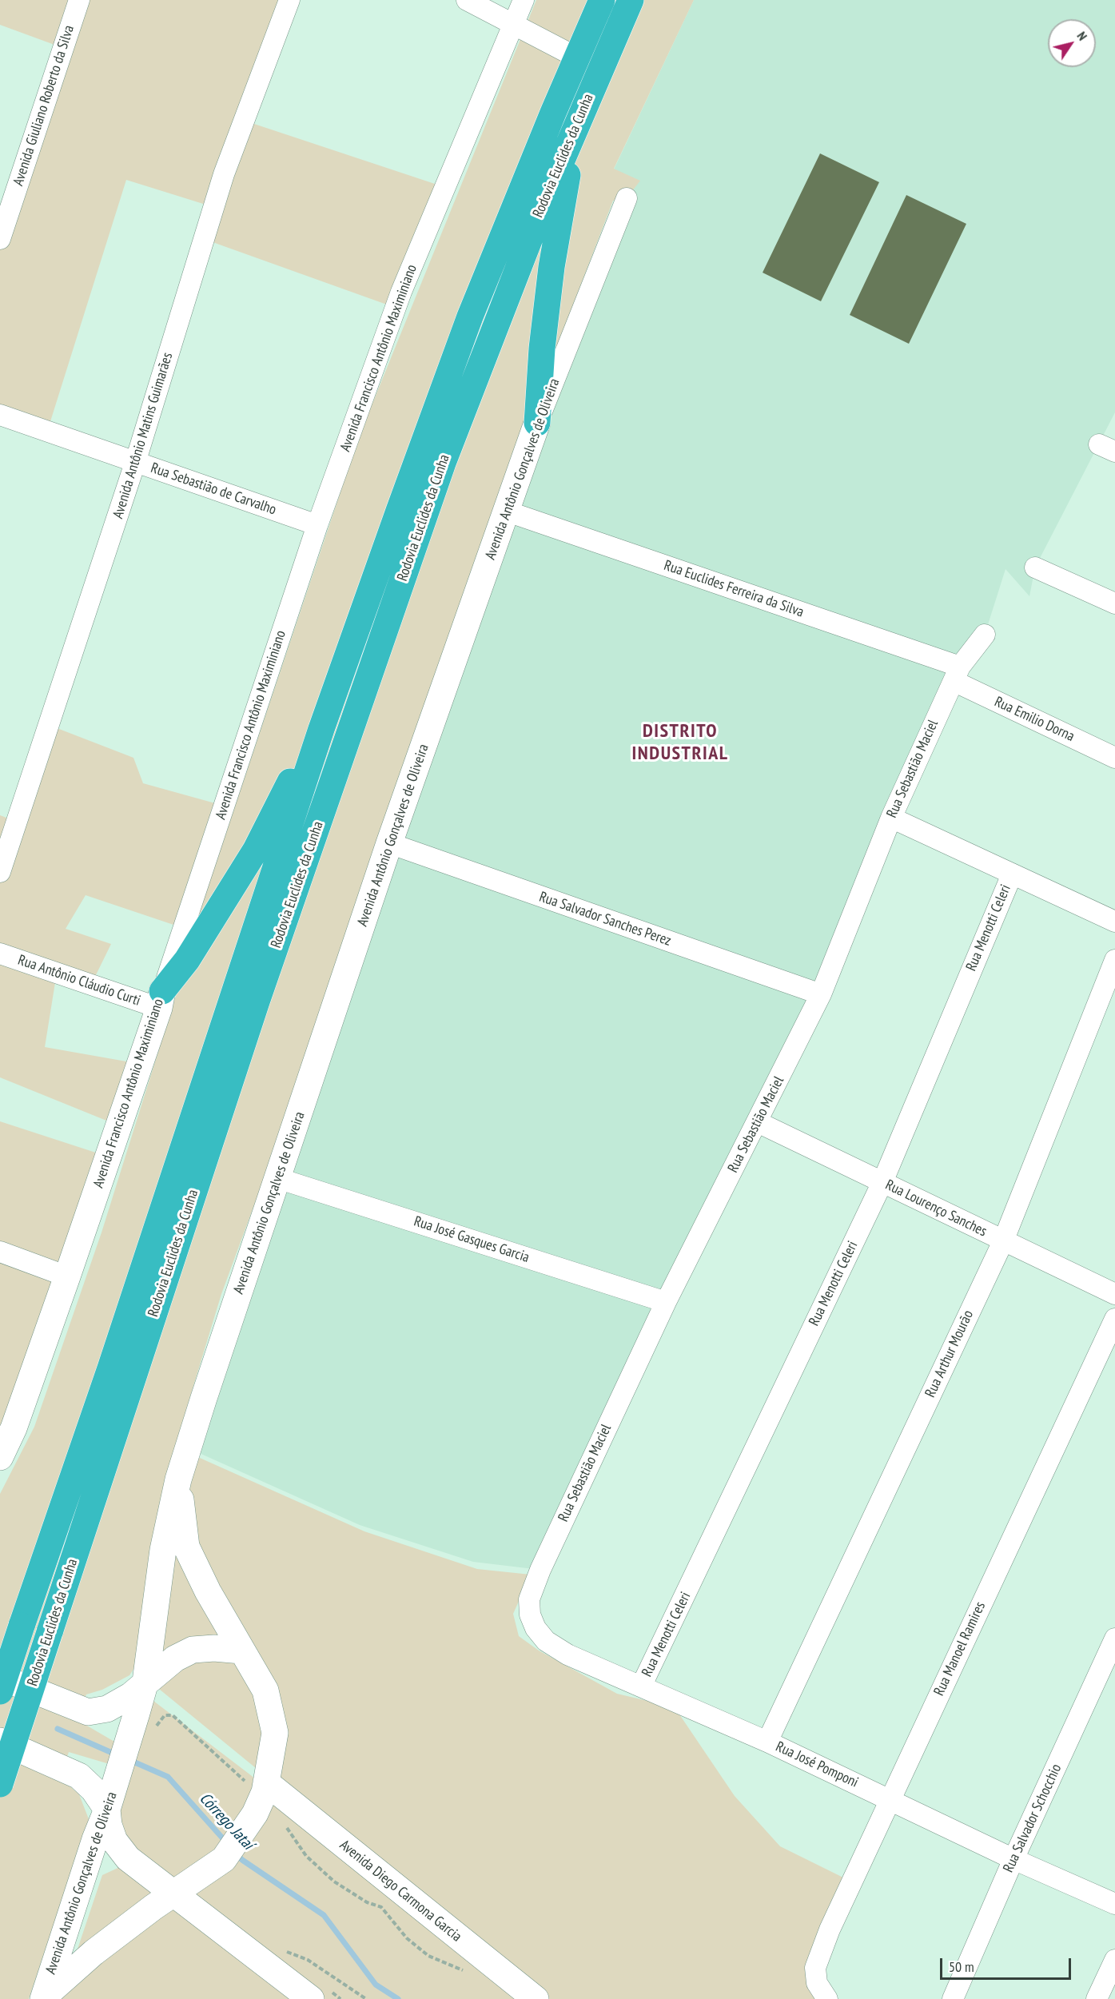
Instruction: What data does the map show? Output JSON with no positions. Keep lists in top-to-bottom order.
{
  "streets": {
    "highway": ["Rodovia Euclides da Cunha"],
    "main road": ["Avenida Francisco Antônio Maximiniano", "Avenida Antônio Gonçalves de Oliveira", "Avenida Diego Carmona Garcia"],
    "street": [
      "Avenida Giuliano Roberto da Silva",
      "Avenida Antônio Matins Guimarães",
      "Rua Sebastião de Carvalho",
      "Rua Euclides Ferreira da Silva",
      "Rua Emilio Dorna",
      "Rua Sebastião Maciel",
      "Rua Salvador Sanches Perez",
      "Rua Menotti Celeri",
      "Rua Antônio Cláudio Curti",
      "Rua Lourenço Sanches",
      "Rua José Gasques Garcia",
      "Rua Arthur Mourão",
      "Rua Manoel Ramires",
      "Rua José Pomponi",
      "Rua Salvador Schocchio"
    ]
  },
  "crossings": [
    ["Avenida Francisco Antônio Maximiniano", "Rua Sebastião de Carvalho"],
    ["Avenida Francisco Antônio Maximiniano", "Rua Antônio Cláudio Curti"],
    ["Avenida Antônio Matins Guimarães", "Rua Sebastião de Carvalho"],
    ["Avenida Antônio Gonçalves de Oliveira", "Rua Euclides Ferreira da Silva"],
    ["Avenida Antônio Gonçalves de Oliveira", "Rua Salvador Sanches Perez"],
    ["Avenida Antônio Gonçalves de Oliveira", "Rua José Gasques Garcia"],
    ["Avenida Antônio Gonçalves de Oliveira", "Avenida Diego Carmona Garcia"],
    ["Rua Euclides Ferreira da Silva", "Rua Emilio Dorna"],
    ["Rua Euclides Ferreira da Silva", "Rua Sebastião Maciel"],
    ["Rua Emilio Dorna", "Rua Sebastião Maciel"],
    ["Rua Sebastião Maciel", "Rua Salvador Sanches Perez"],
    ["Rua Sebastião Maciel", "Rua Lourenço Sanches"],
    ["Rua Sebastião Maciel", "Rua José Gasques Garcia"],
    ["Rua Sebastião Maciel", "Rua José Pomponi"],
    ["Rua Menotti Celeri", "Rua Lourenço Sanches"],
    ["Rua Menotti Celeri", "Rua José Pomponi"],
    ["Rua Lourenço Sanches", "Rua Arthur Mourão"],
    ["Rua Arthur Mourão", "Rua José Pomponi"],
    ["Rua Manoel Ramires", "Rua José Pomponi"],
    ["Rua José Pomponi", "Rua Salvador Schocchio"]
  ],
  "districts": ["DISTRITO INDUSTRIAL"],
  "water": ["Córrego Jataí"],
  "scale_bar": "50 m",
  "north": "top right"
}
